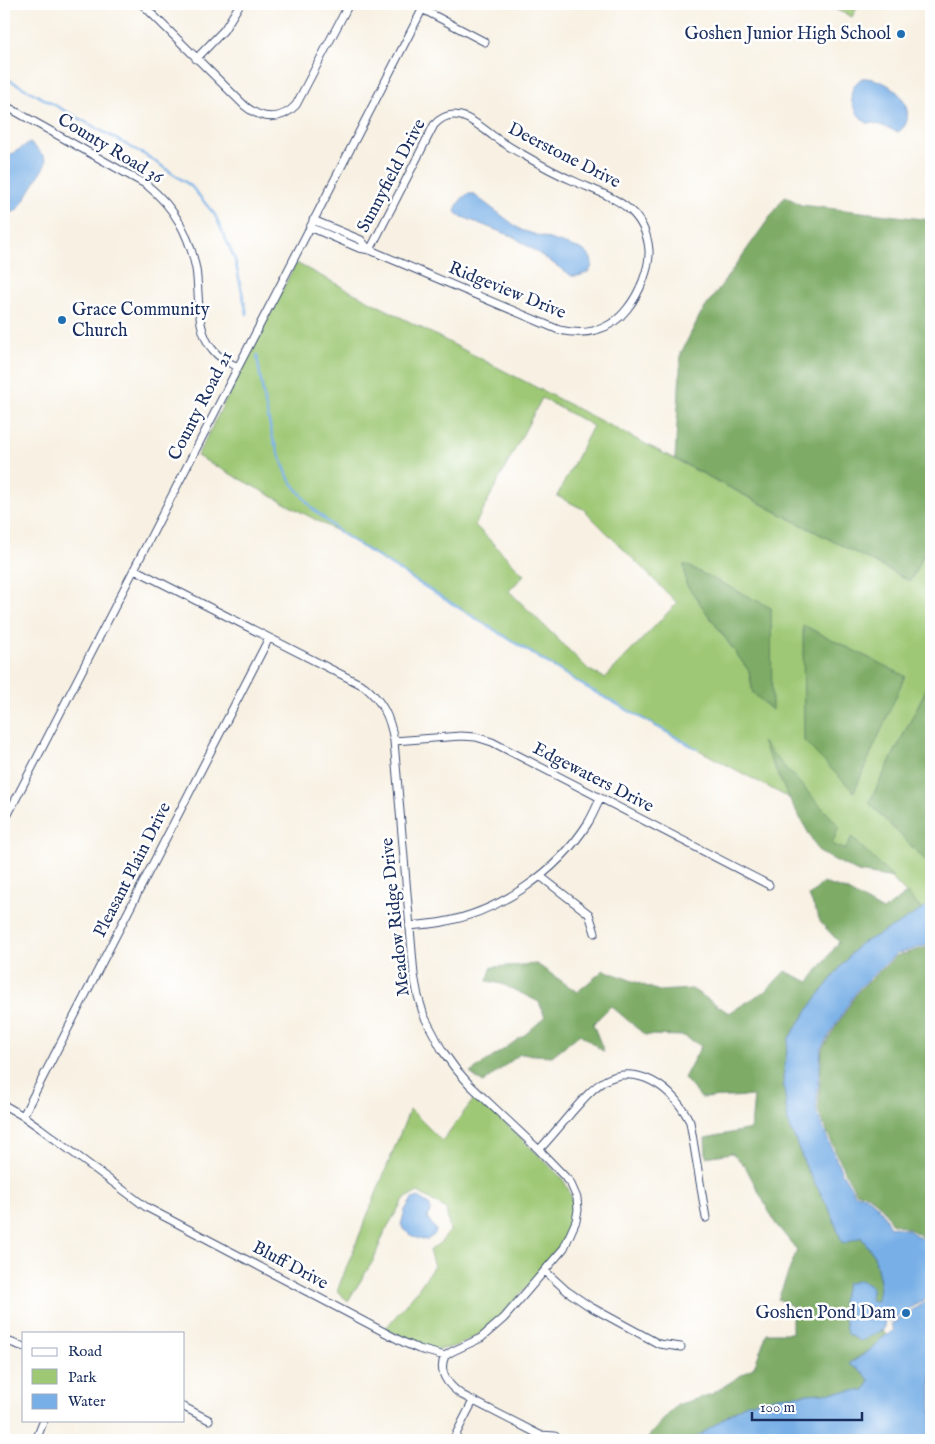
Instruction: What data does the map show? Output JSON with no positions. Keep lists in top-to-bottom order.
{
  "streets": {
    "street": [
      "County Road 36",
      "Deerstone Drive",
      "Sunnyfield Drive",
      "Ridgeview Drive",
      "County Road 21",
      "Edgewaters Drive",
      "Pleasant Plain Drive",
      "Meadow Ridge Drive",
      "Bluff Drive"
    ]
  },
  "crossings": [
    ["County Road 36", "County Road 21"],
    ["Deerstone Drive", "Sunnyfield Drive"],
    ["Deerstone Drive", "Ridgeview Drive"],
    ["Sunnyfield Drive", "Ridgeview Drive"],
    ["Ridgeview Drive", "County Road 21"],
    ["County Road 21", "Meadow Ridge Drive"],
    ["Edgewaters Drive", "Meadow Ridge Drive"],
    ["Pleasant Plain Drive", "Meadow Ridge Drive"],
    ["Pleasant Plain Drive", "Bluff Drive"],
    ["Meadow Ridge Drive", "Bluff Drive"]
  ],
  "places": ["Goshen Junior High School", "Grace Community Church", "Goshen Pond Dam"],
  "legend": ["Road", "Park", "Water"],
  "scale_bar": "100 m"
}
